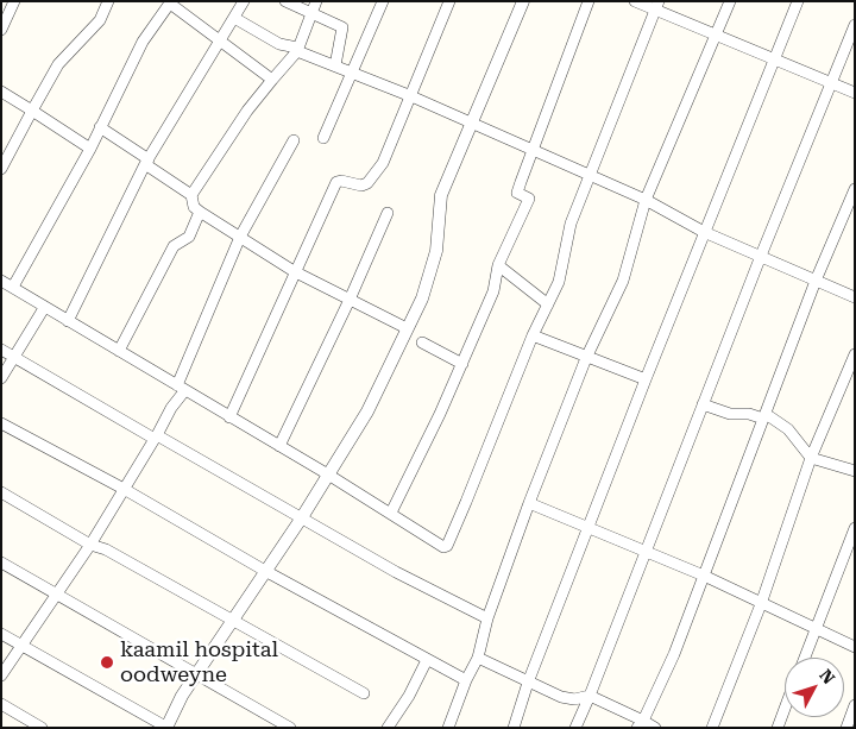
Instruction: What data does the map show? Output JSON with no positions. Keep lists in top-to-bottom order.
{
  "places": ["kaamil hospital oodweyne"],
  "north": "top right"
}
